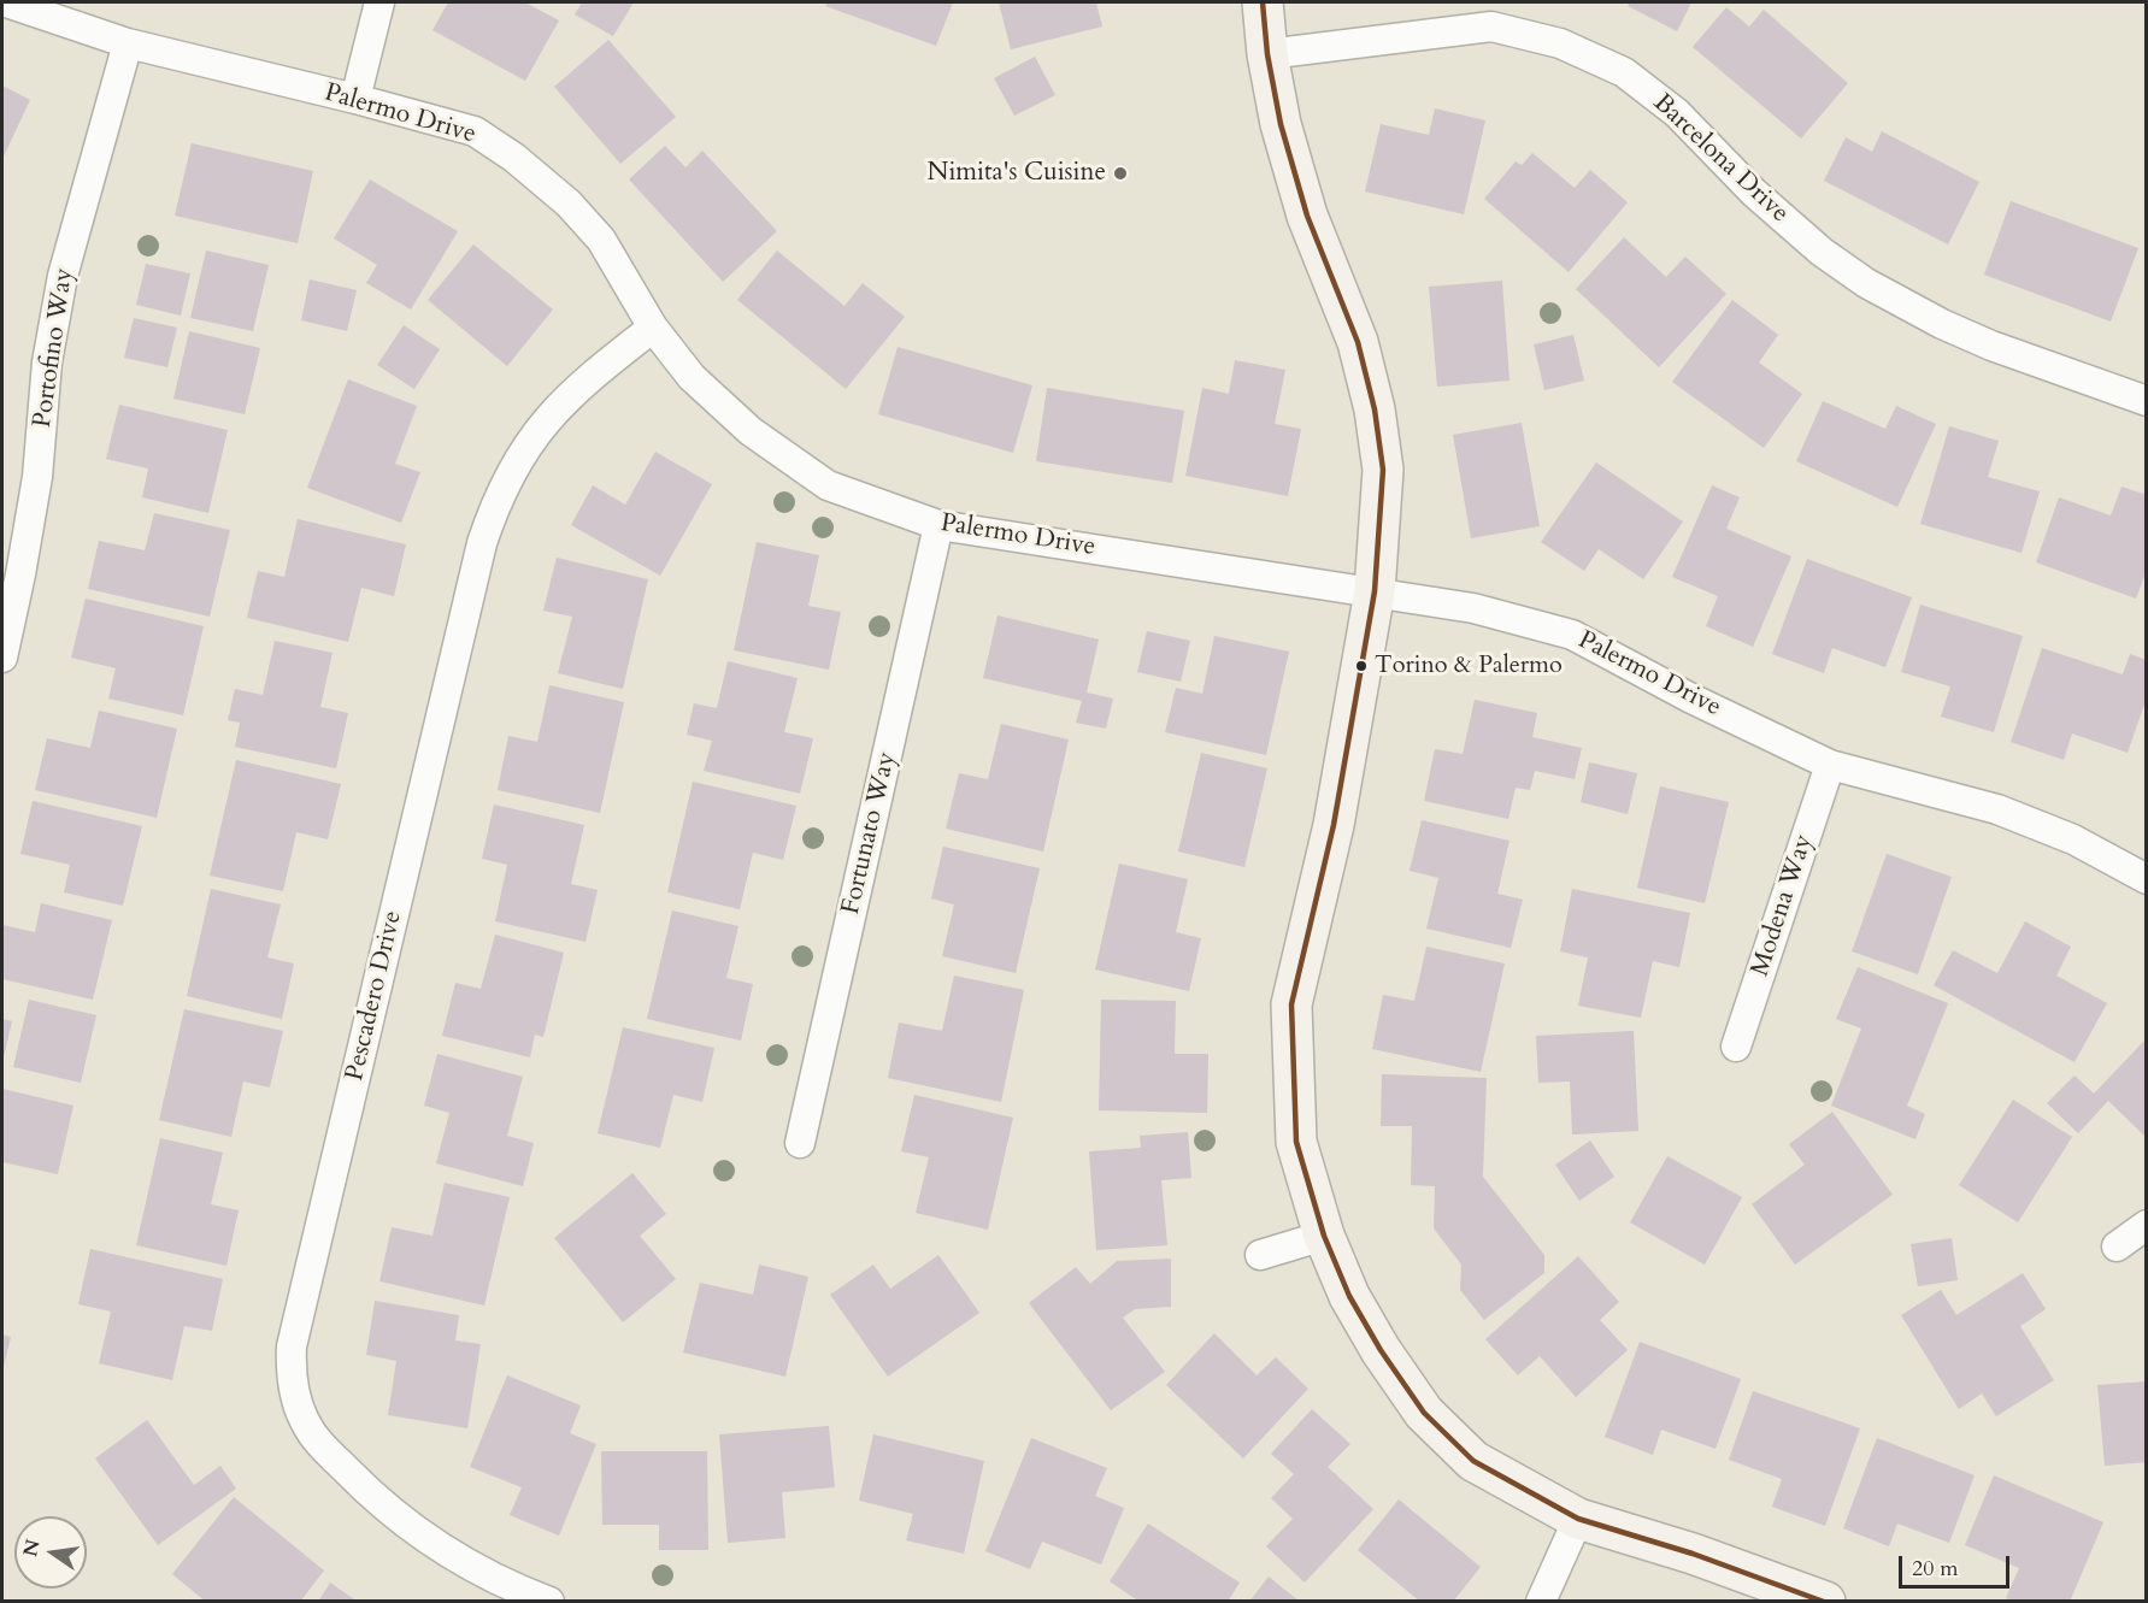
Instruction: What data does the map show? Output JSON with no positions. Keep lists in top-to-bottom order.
{
  "streets": {
    "street": [
      "Palermo Drive",
      "Barcelona Drive",
      "Portofino Way",
      "Fortunato Way",
      "Modena Way",
      "Pescadero Drive"
    ]
  },
  "crossings": [
    ["Palermo Drive", "Portofino Way"],
    ["Palermo Drive", "Fortunato Way"],
    ["Palermo Drive", "Modena Way"],
    ["Palermo Drive", "Pescadero Drive"]
  ],
  "places": ["Nimita's Cuisine", "Torino & Palermo"],
  "scale_bar": "20 m",
  "north": "left"
}
